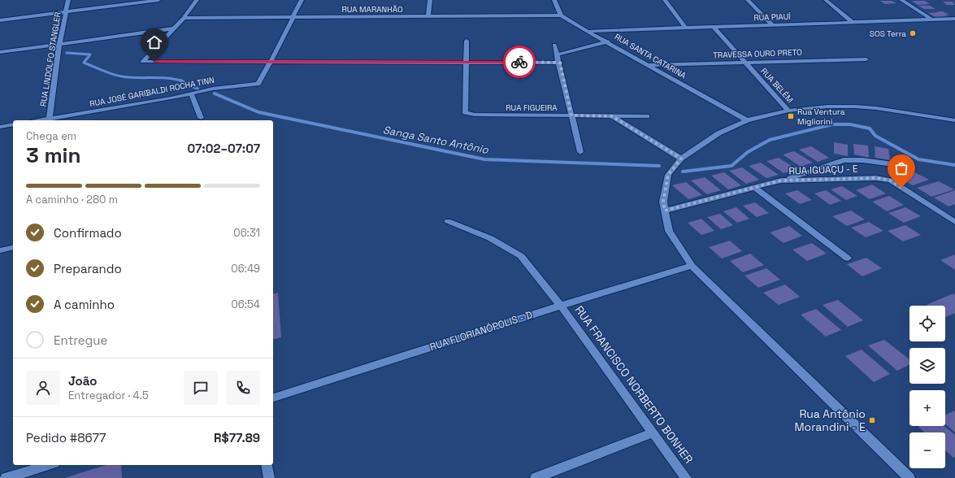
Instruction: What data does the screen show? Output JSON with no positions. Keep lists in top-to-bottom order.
{
  "streets": {
    "street": [
      "RUA MARANHÃO",
      "RUA PIAUÍ",
      "TRAVESSA OURO PRETO",
      "RUA SANTA CATARINA",
      "RUA LINDOLFO STANGLER",
      "RUA BELÉM",
      "RUA JOSÉ GARIBALDI ROCHA TINN",
      "RUA FIGUEIRA",
      "RUA IGUAÇU - E",
      "RUA FLORIANÓPOLIS - D",
      "RUA FRANCISCO NORBERTO BONHER"
    ]
  },
  "crossings": [
    ["RUA MARANHÃO", "RUA SANTA CATARINA"],
    ["RUA PIAUÍ", "RUA SANTA CATARINA"],
    ["RUA PIAUÍ", "RUA BELÉM"],
    ["TRAVESSA OURO PRETO", "RUA SANTA CATARINA"],
    ["TRAVESSA OURO PRETO", "RUA BELÉM"],
    ["RUA LINDOLFO STANGLER", "RUA JOSÉ GARIBALDI ROCHA TINN"],
    ["RUA FLORIANÓPOLIS - D", "RUA FRANCISCO NORBERTO BONHER"]
  ],
  "water": ["Sanga Santo Antônio"],
  "places": {
    "other": ["SOS Terra"],
    "transit": ["Rua Ventura Migliorini", "Rua Antônio Morandini - E"]
  },
  "page": {
    "heading": ["3 min", "Chega em", "07:02–07:07"],
    "panel": [
      "João",
      "Entregador · 4.5",
      "Pedido #8677",
      "R$77.89"
    ],
    "bar": "A caminho · 280 m",
    "list": [
      ["Confirmado", "06:31"],
      ["Preparando", "06:49"],
      ["A caminho", "06:54"],
      "Entregue"
    ],
    "map_buttons": ["+", "−"]
  }
}
